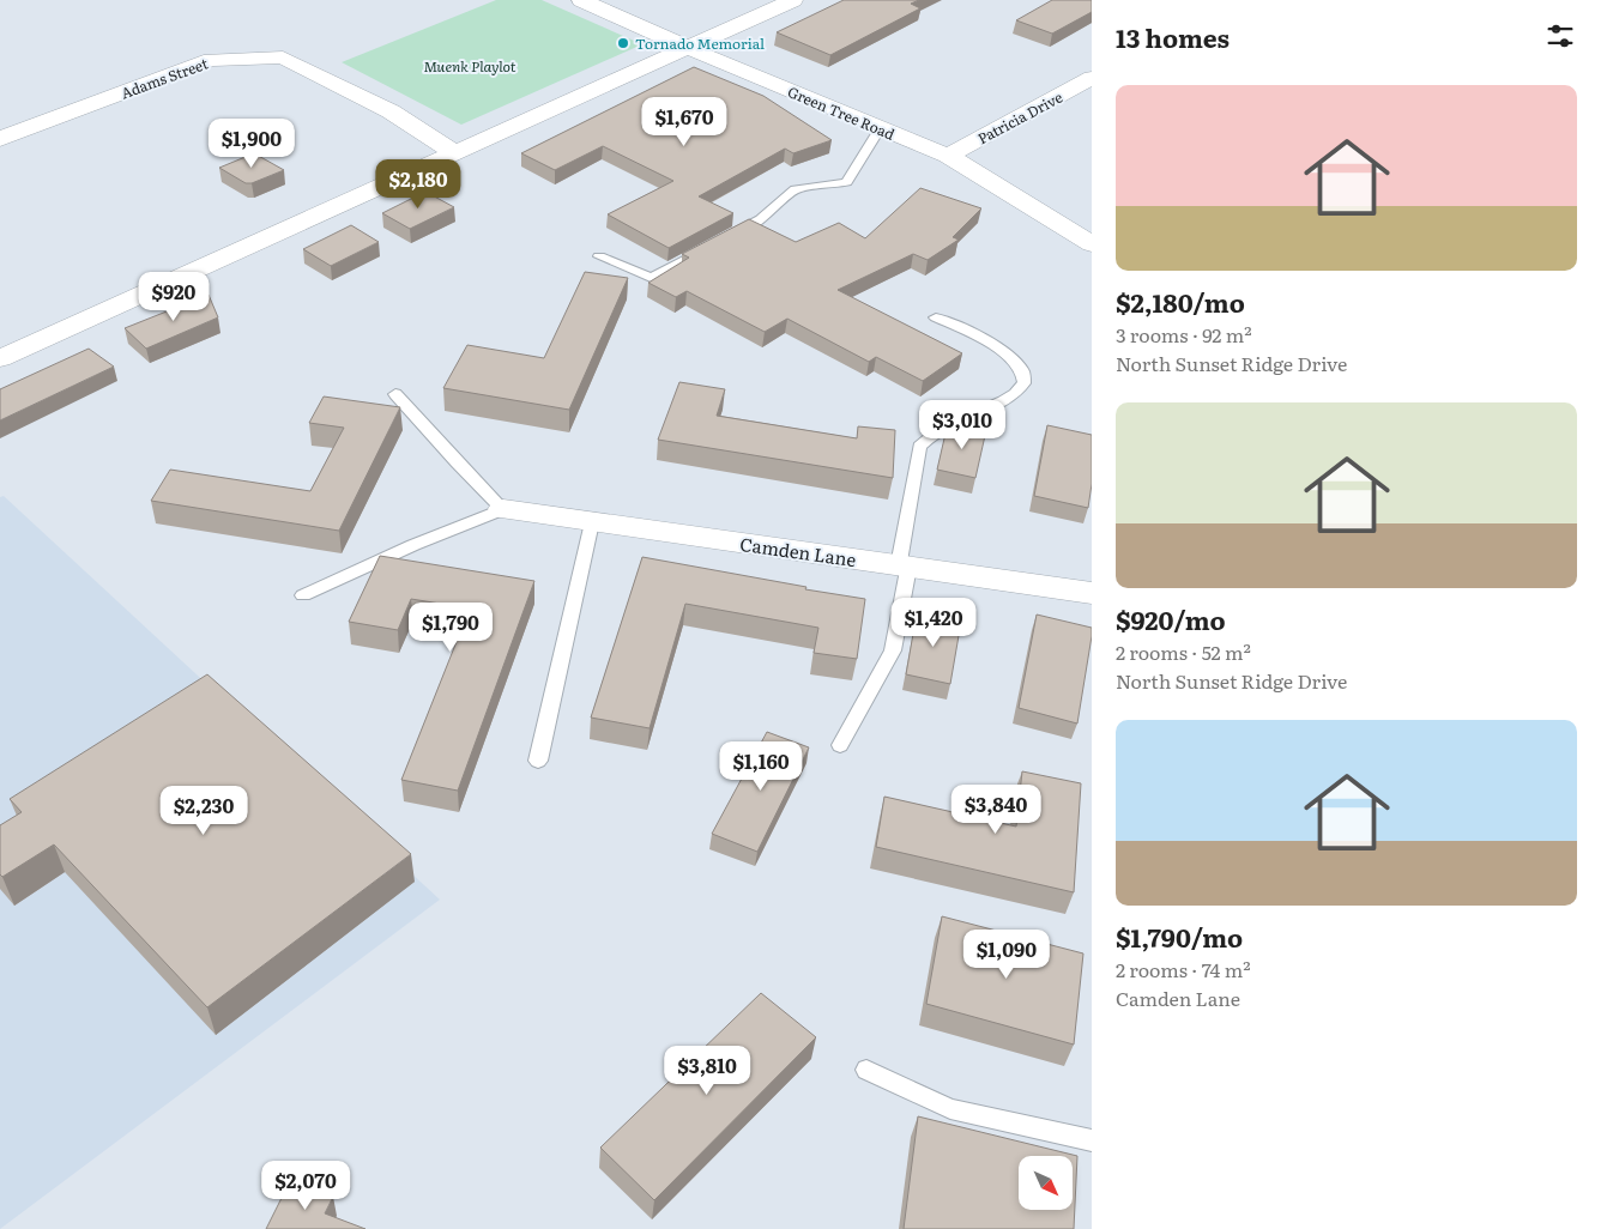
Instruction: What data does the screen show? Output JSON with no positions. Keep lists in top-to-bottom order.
{
  "streets": {
    "street": [
      "Adams Street",
      "Green Tree Road",
      "Patricia Drive",
      "Camden Lane"
    ]
  },
  "crossings": [
    ["Green Tree Road", "Patricia Drive"]
  ],
  "parks": ["Muenk Playlot"],
  "places": ["Tornado Memorial"],
  "north": "bottom right",
  "page": {
    "heading": "13 homes",
    "list": [
      {
        "name": "$2,180/mo",
        "note": "3 rooms · 92 m² · North Sunset Ridge Drive"
      },
      {
        "name": "$920/mo",
        "note": "2 rooms · 52 m² · North Sunset Ridge Drive"
      },
      {
        "name": "$1,790/mo",
        "note": "2 rooms · 74 m² · Camden Lane"
      }
    ],
    "price": [
      "$1,670",
      "$1,900",
      "$2,180",
      "$920",
      "$3,010",
      "$1,420",
      "$1,790",
      "$1,160",
      "$3,840",
      "$2,230",
      "$1,090",
      "$3,810",
      "$2,070"
    ]
  }
}
